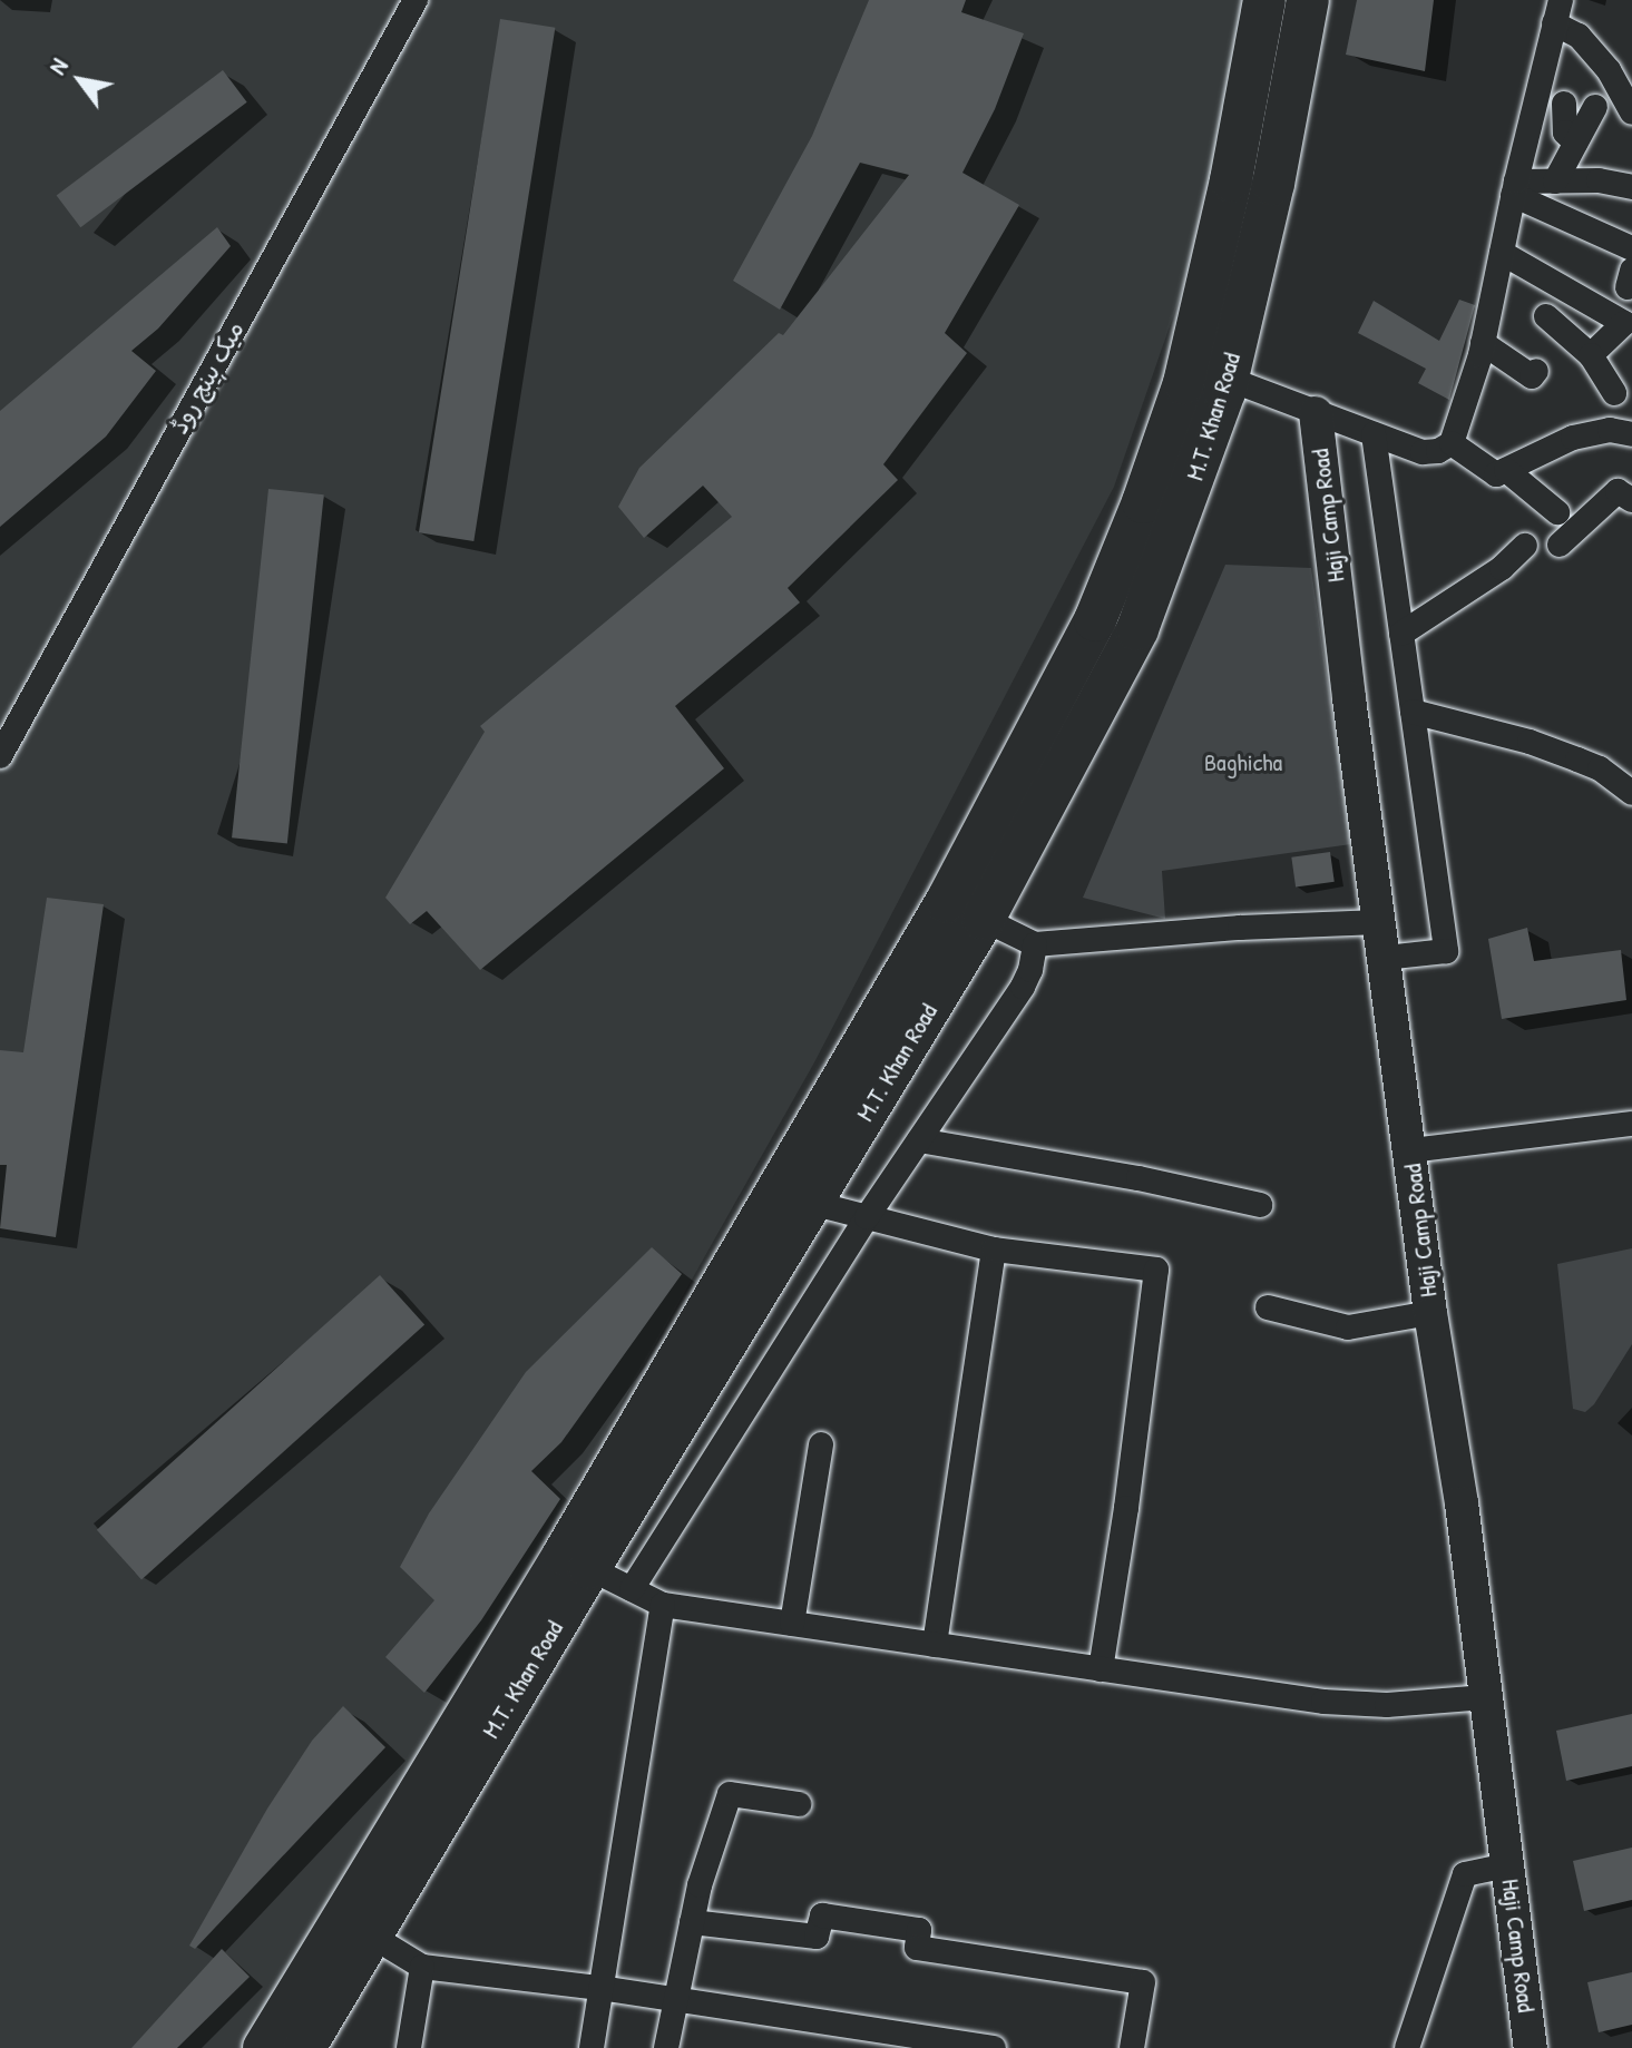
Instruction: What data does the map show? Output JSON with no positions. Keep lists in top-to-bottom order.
{
  "streets": {
    "highway": ["M.T. Khan Road"],
    "street": ["میک ہینچ روڈ", "Haji Camp Road"]
  },
  "parks": ["Baghicha"],
  "north": "top left"
}
